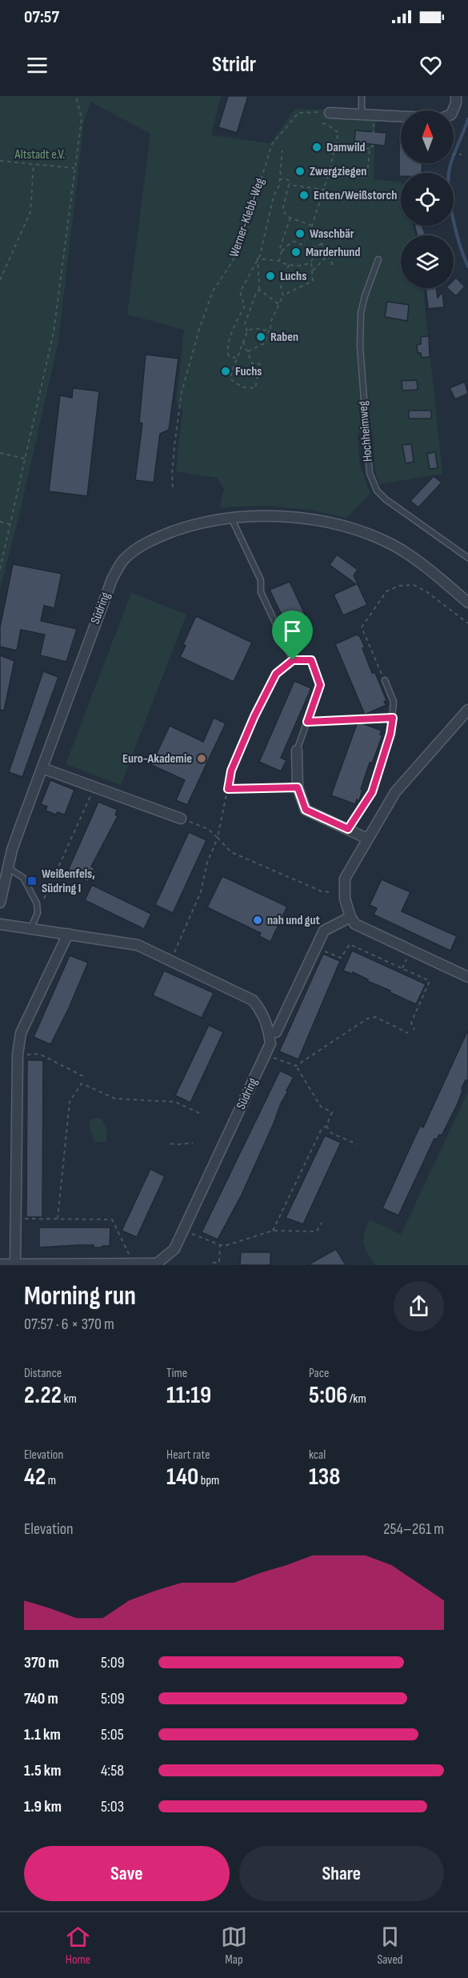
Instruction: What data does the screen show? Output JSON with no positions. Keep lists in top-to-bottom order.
{
  "streets": {
    "street": ["Südring"],
    "lane": ["Hochheimweg"],
    "path": ["Werner-Klebb-Weg"]
  },
  "parks": ["Altstadt e.V."],
  "places": {
    "other": [
      "Damwild",
      "Zwergziegen",
      "Enten/Weißstorch",
      "Waschbär",
      "Marderhund",
      "Luchs",
      "Raben",
      "Fuchs",
      "Euro-Akademie",
      "nah und gut"
    ],
    "transit": ["Weißenfels, Südring I"]
  },
  "north": "top",
  "page": {
    "status": "07:57",
    "header": "Stridr",
    "heading": ["Morning run", "07:57 · 6 × 370 m"],
    "stats": [
      ["Distance", "2.22 km"],
      ["Time", "11:19"],
      ["Pace", "5:06 /km"],
      ["Elevation", "42 m"],
      ["Heart rate", "140 bpm"],
      ["kcal", "138"]
    ],
    "chart": ["Elevation", "254–261 m"],
    "list": [
      {
        "name": "370 m",
        "note": "5:09"
      },
      {
        "name": "740 m",
        "note": "5:09"
      },
      {
        "name": "1.1 km",
        "note": "5:05"
      },
      {
        "name": "1.5 km",
        "note": "4:58"
      },
      {
        "name": "1.9 km",
        "note": "5:03"
      }
    ],
    "buttons": ["Save", "Share"],
    "tabs": ["Home", "Map", "Saved"]
  }
}
